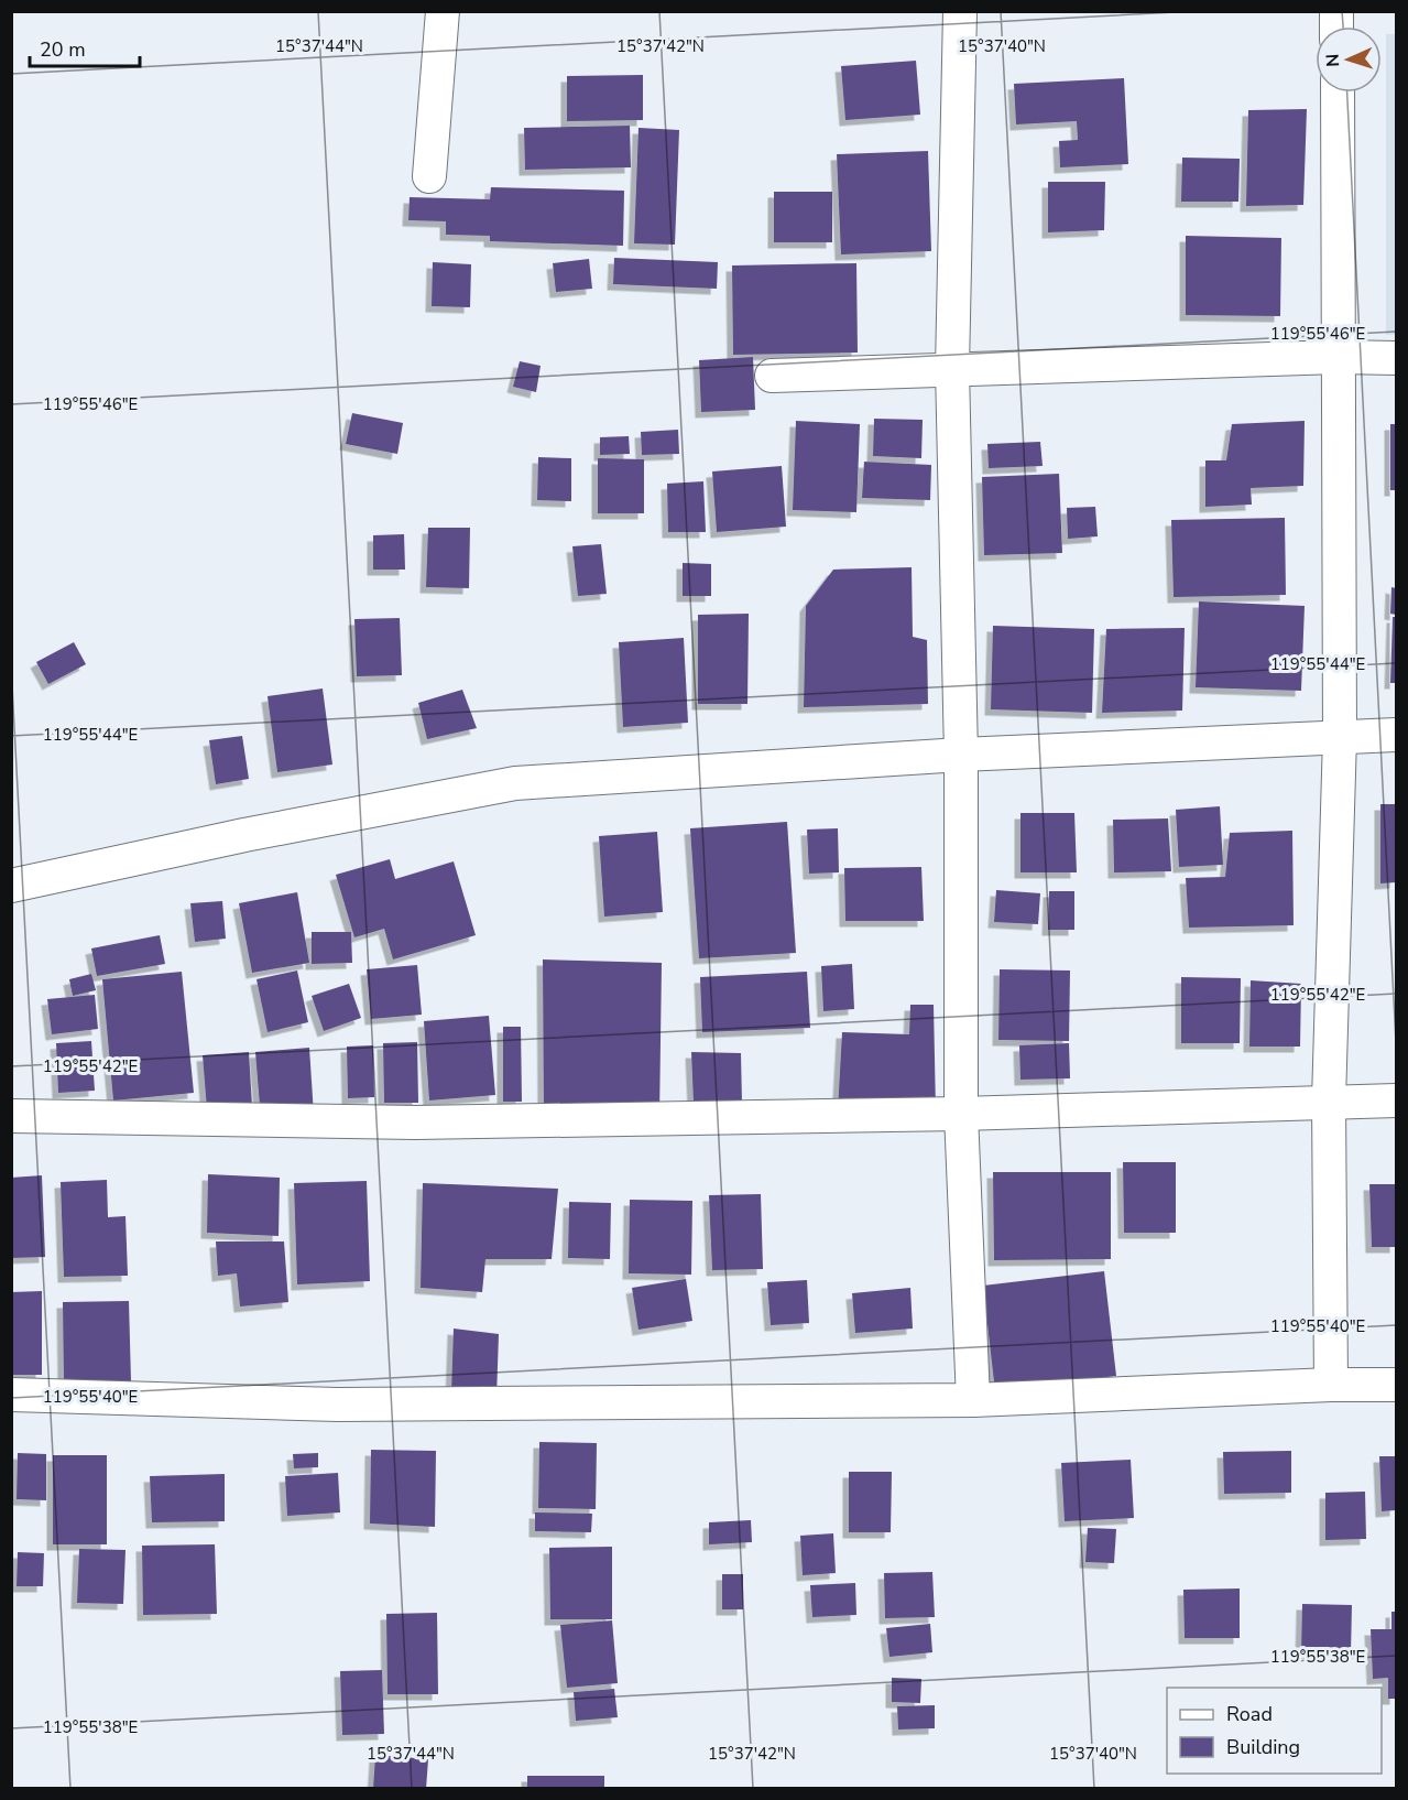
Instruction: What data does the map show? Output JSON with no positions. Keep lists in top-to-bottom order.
{
  "legend": ["Road", "Building"],
  "scale_bar": "20 m",
  "north": "left",
  "coordinates": [
    "15°37'44\"N",
    "15°37'42\"N",
    "15°37'40\"N",
    "119°55'46\"E",
    "119°55'44\"E",
    "119°55'42\"E",
    "119°55'40\"E",
    "119°55'38\"E"
  ]
}
